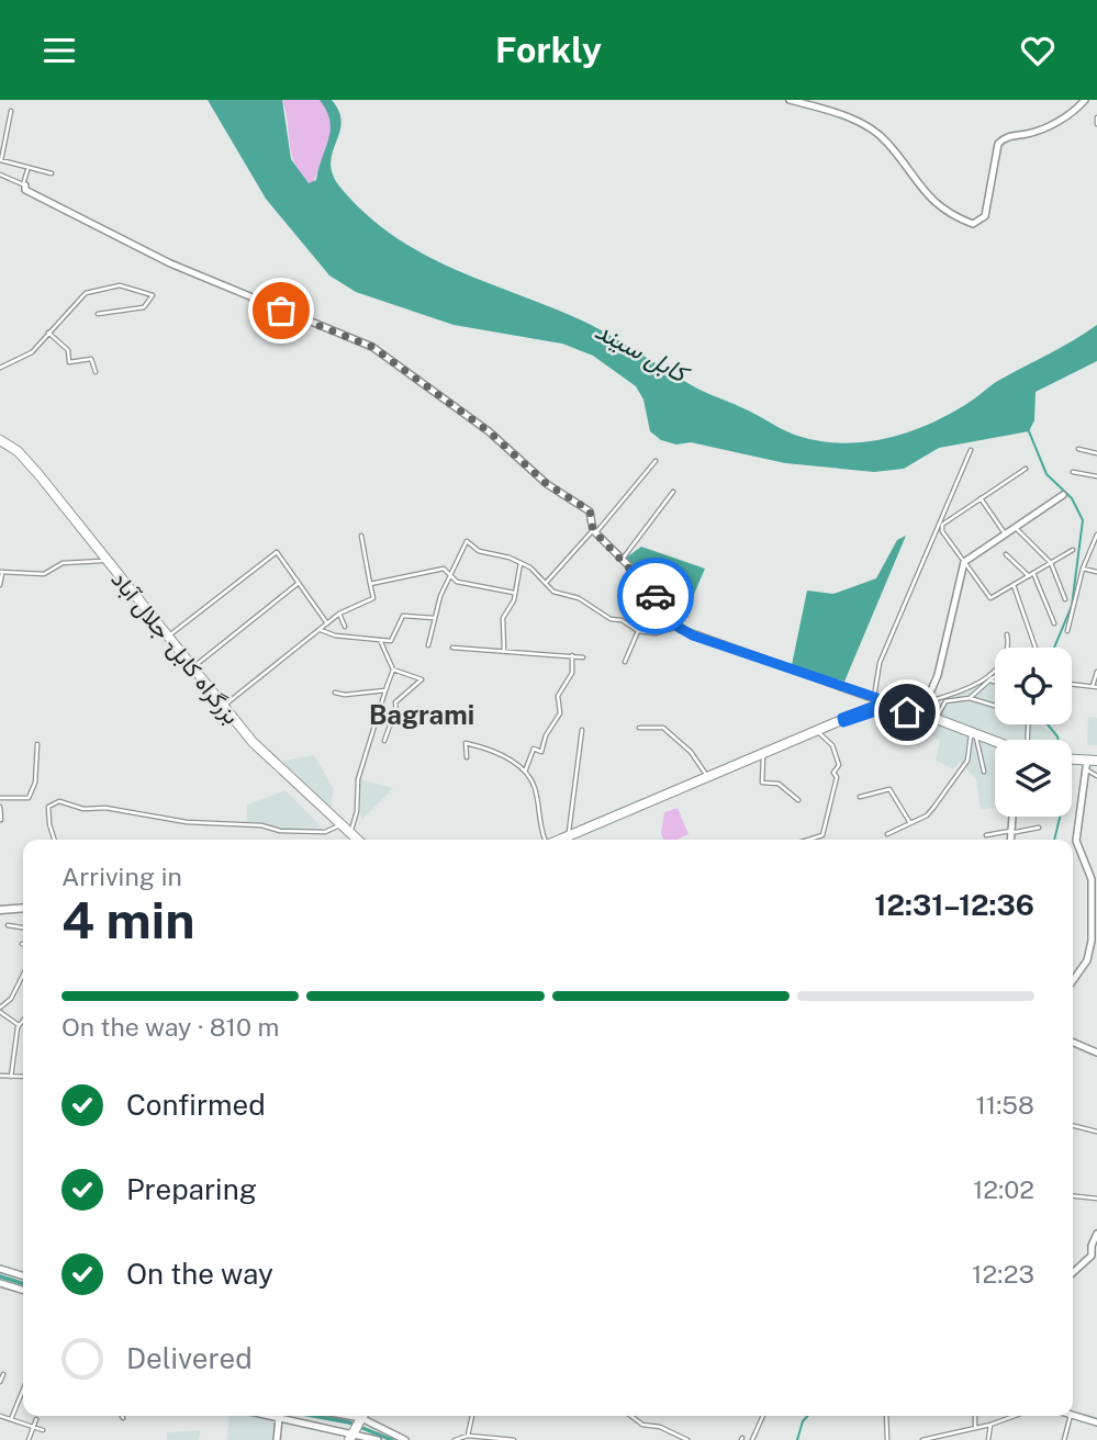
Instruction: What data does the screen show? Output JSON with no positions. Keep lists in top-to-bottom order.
{
  "streets": {
    "highway": ["بزرگراه کابل- جلال آباد"]
  },
  "districts": ["Bagrami"],
  "water": ["کابل سيند"],
  "page": {
    "header": "Forkly",
    "heading": ["4 min", "Arriving in", "12:31–12:36"],
    "bar": "On the way · 810 m",
    "list": [
      ["Confirmed", "11:58"],
      ["Preparing", "12:02"],
      ["On the way", "12:23"],
      "Delivered"
    ]
  }
}
